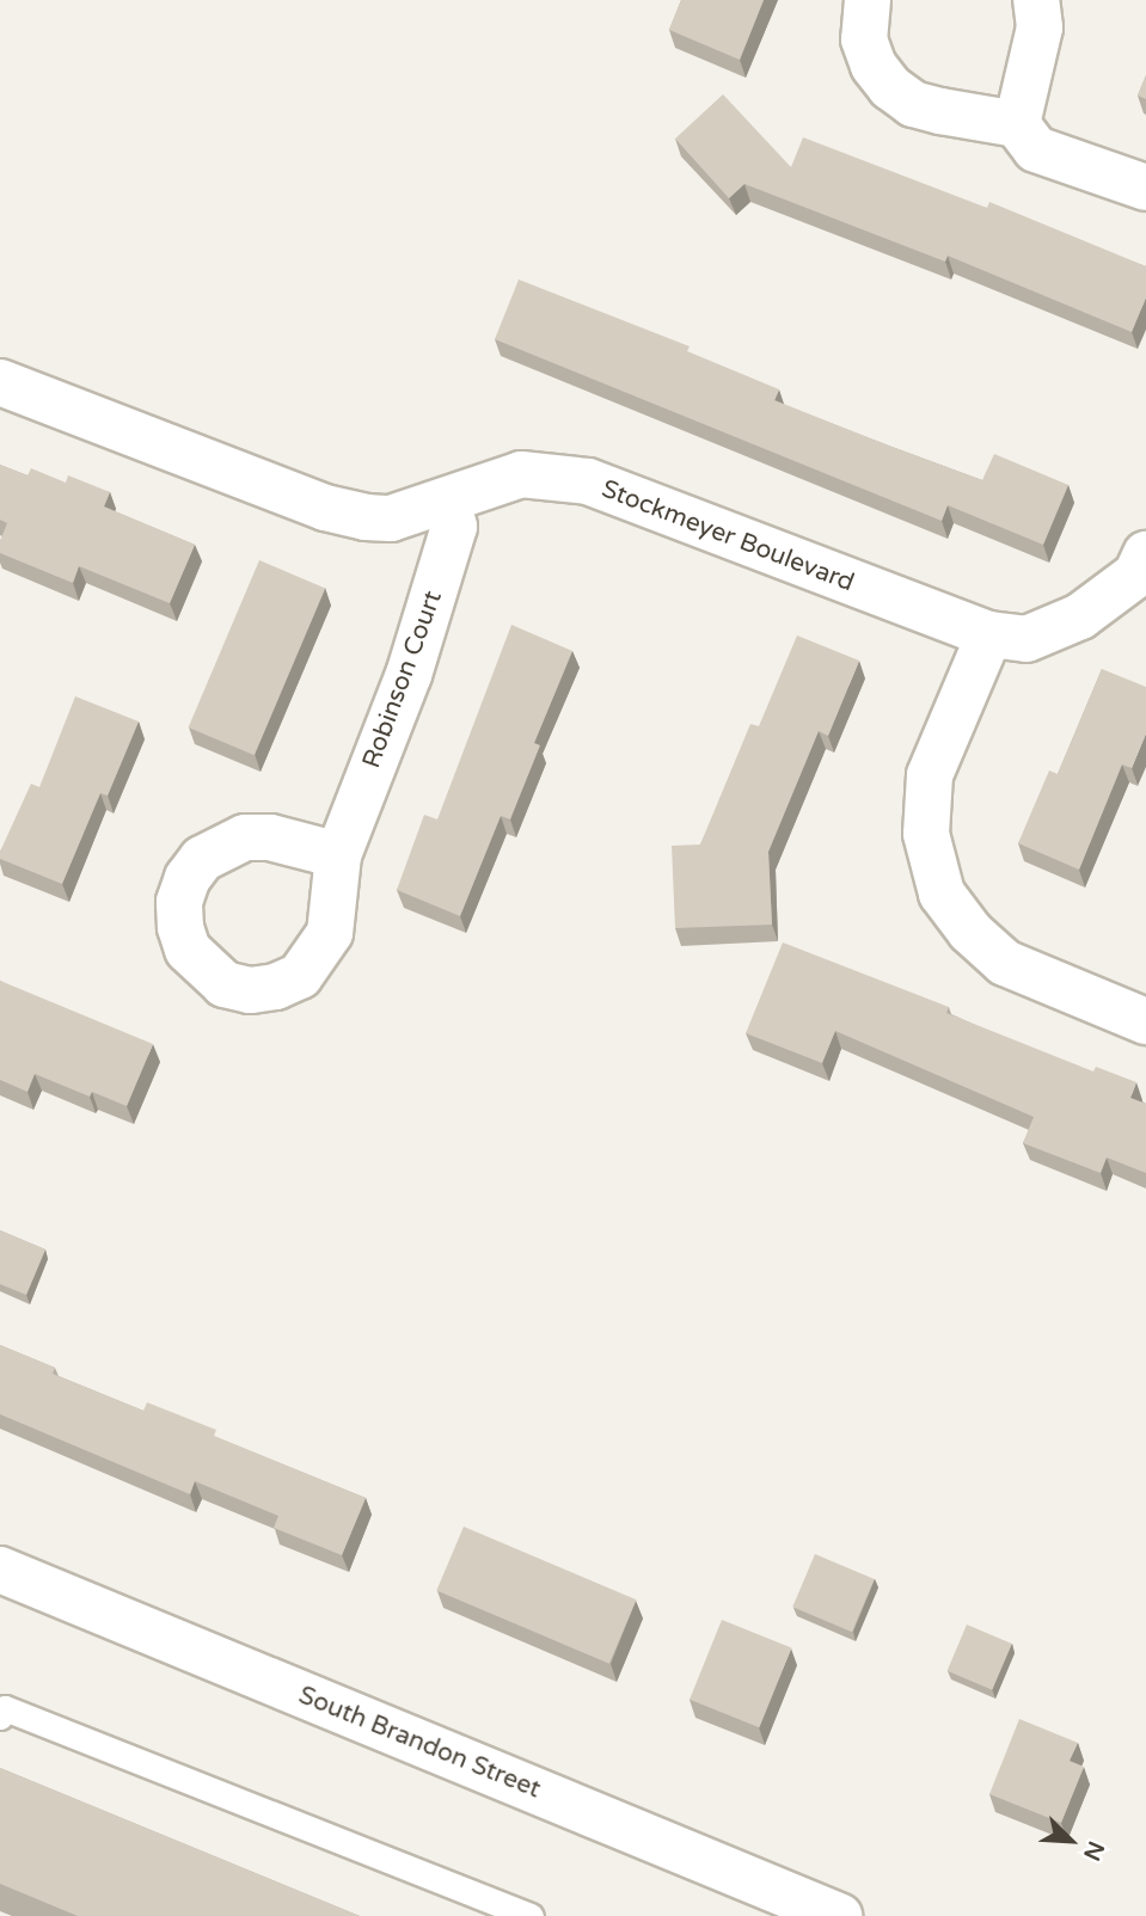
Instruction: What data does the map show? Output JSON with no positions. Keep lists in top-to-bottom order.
{
  "streets": {
    "street": ["Stockmeyer Boulevard", "Robinson Court", "South Brandon Street"]
  },
  "crossings": [
    ["Stockmeyer Boulevard", "Robinson Court"]
  ],
  "north": "bottom right"
}
